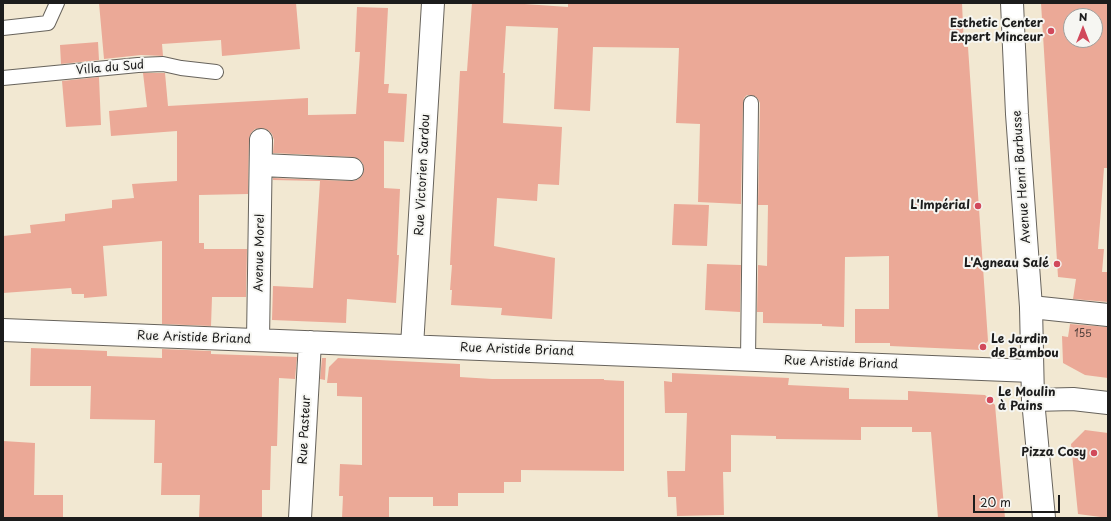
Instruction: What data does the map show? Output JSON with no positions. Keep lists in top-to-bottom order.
{
  "streets": {
    "street": [
      "Rue Victorien Sardou",
      "Avenue Henri Barbusse",
      "Avenue Morel",
      "Rue Aristide Briand",
      "Rue Pasteur"
    ],
    "lane": ["Villa du Sud"]
  },
  "crossings": [
    ["Rue Victorien Sardou", "Rue Aristide Briand"],
    ["Avenue Henri Barbusse", "Rue Aristide Briand"],
    ["Avenue Morel", "Rue Aristide Briand"],
    ["Rue Aristide Briand", "Rue Pasteur"]
  ],
  "places": [
    "Esthetic Center Expert Minceur",
    "L'Impérial",
    "L'Agneau Salé",
    "Le Jardin de Bambou",
    "Le Moulin à Pains",
    "Pizza Cosy"
  ],
  "house_numbers": ["155"],
  "scale_bar": "20 m",
  "north": "top"
}
